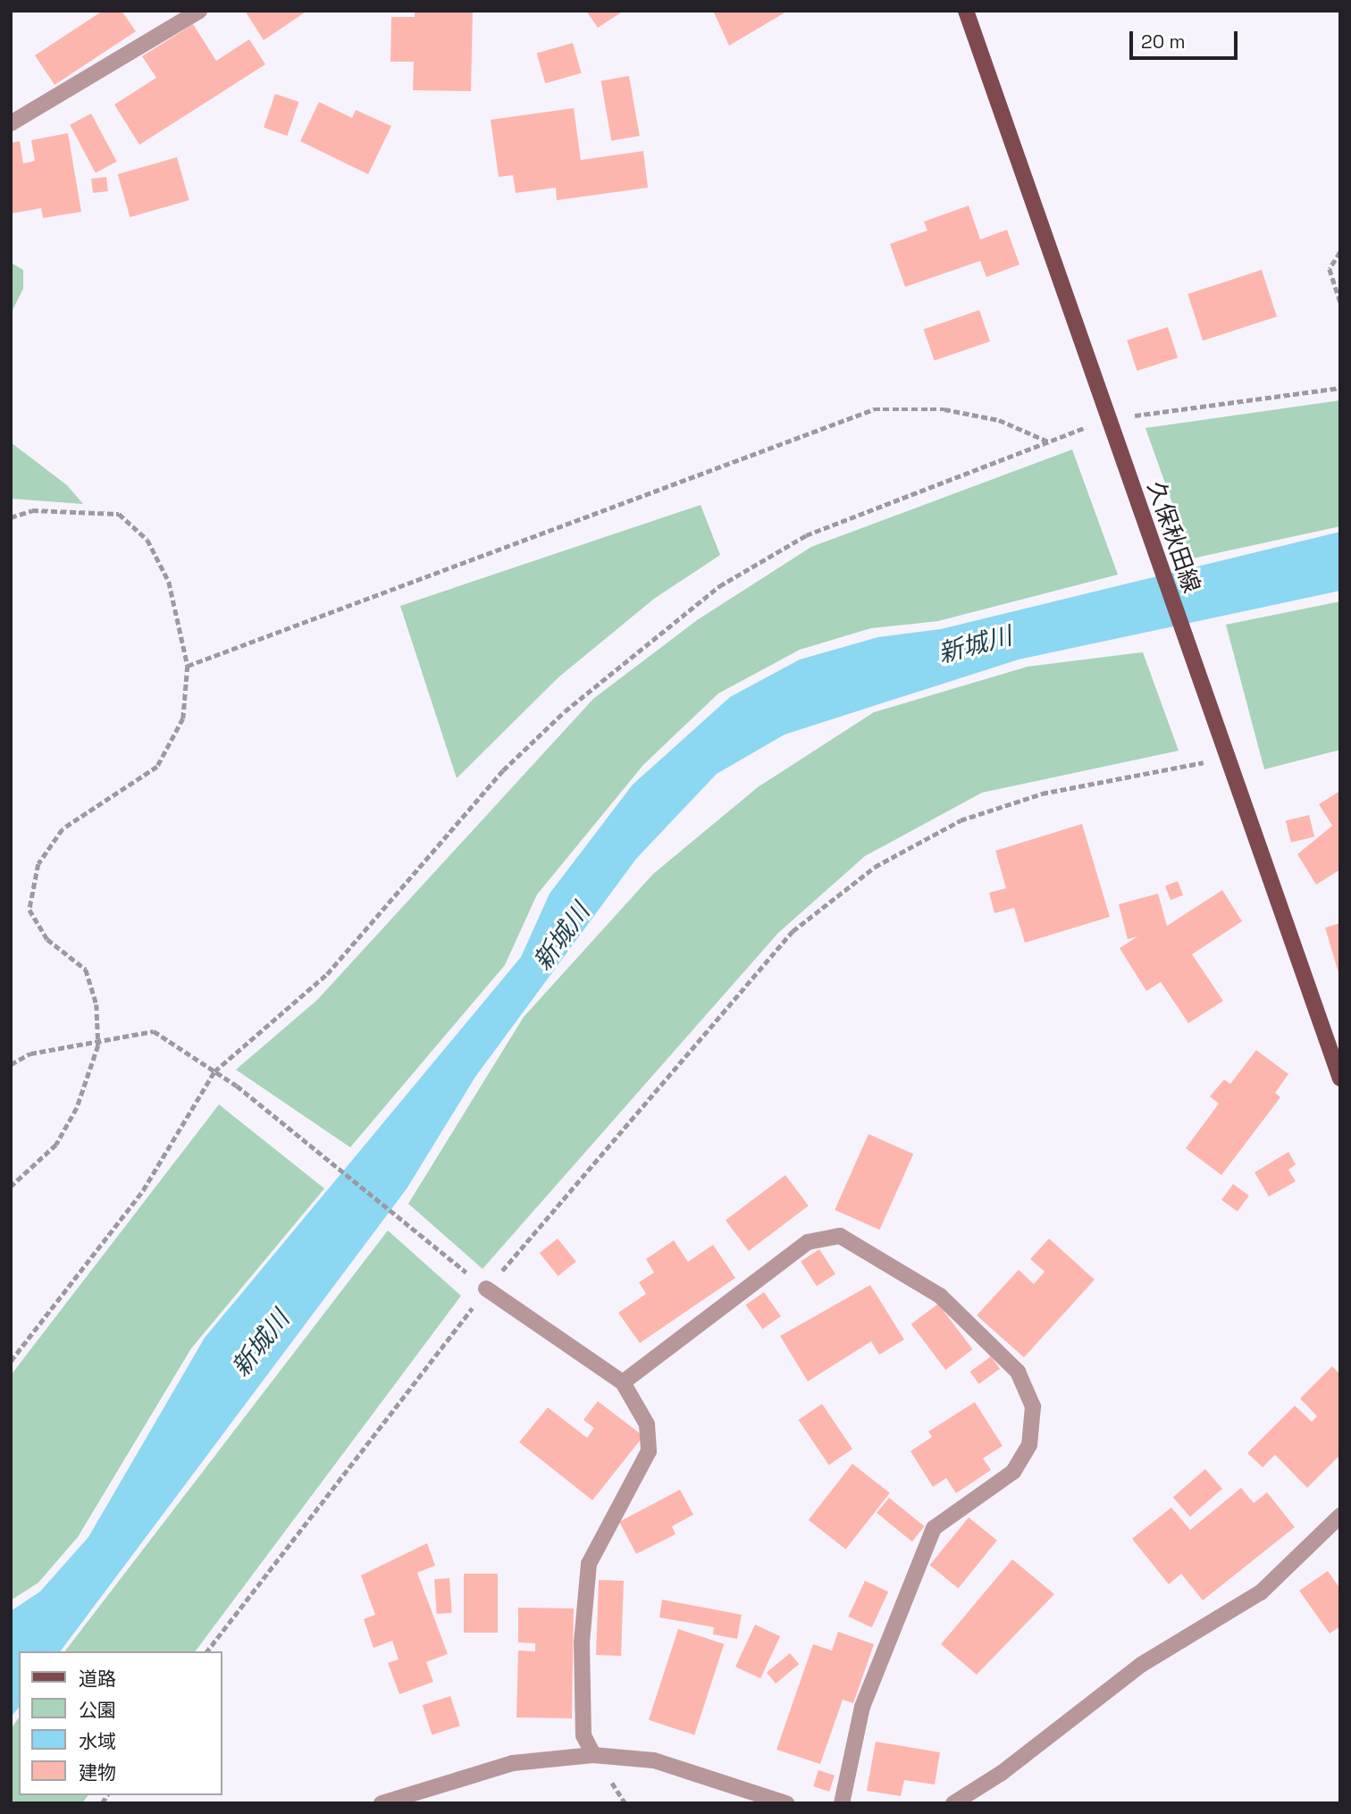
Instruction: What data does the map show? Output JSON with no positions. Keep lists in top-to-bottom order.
{
  "streets": {
    "main road": ["久保秋田線"]
  },
  "water": ["新城川"],
  "legend": [
    "道路",
    "公園",
    "水域",
    "建物"
  ],
  "scale_bar": "20 m"
}
